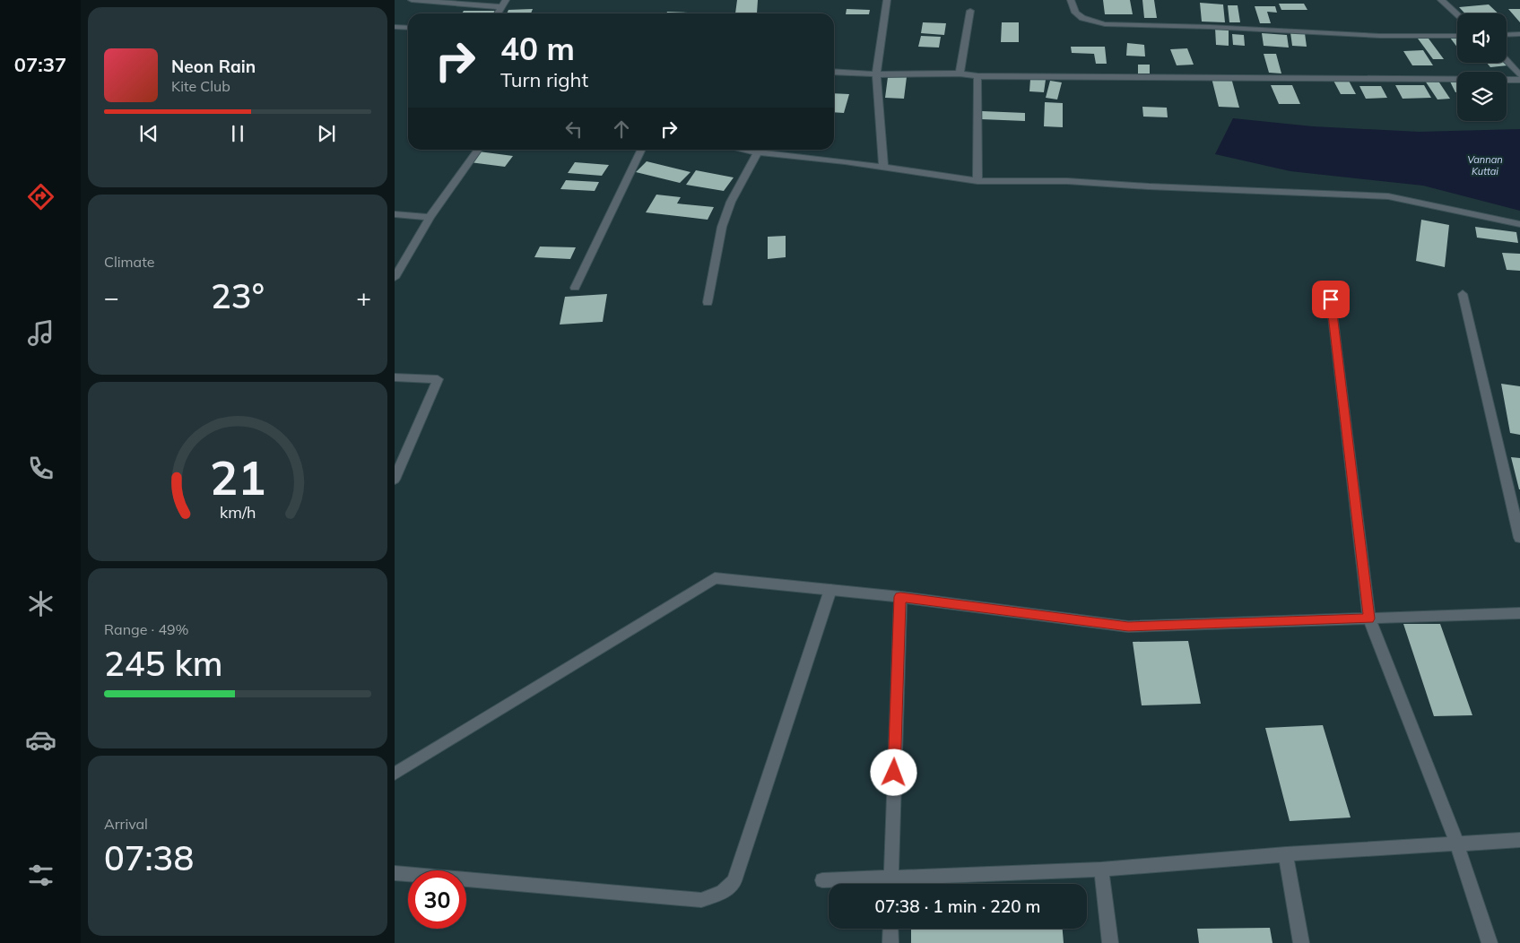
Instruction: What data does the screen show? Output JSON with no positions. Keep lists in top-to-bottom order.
{
  "water": ["Vannan Kuttai"],
  "page": {
    "tabs": "07:37",
    "turn": ["40 m", "Turn right"],
    "song": ["Neon Rain", "Kite Club"],
    "tile": [
      "Climate",
      ["Range · 49%", "245 km"],
      ["Arrival", "07:38"]
    ],
    "heat": ["−", "23°", "+"],
    "limit": "30",
    "trip": "07:38 · 1 min · 220 m",
    "gauge": ["21", "km/h"]
  }
}
